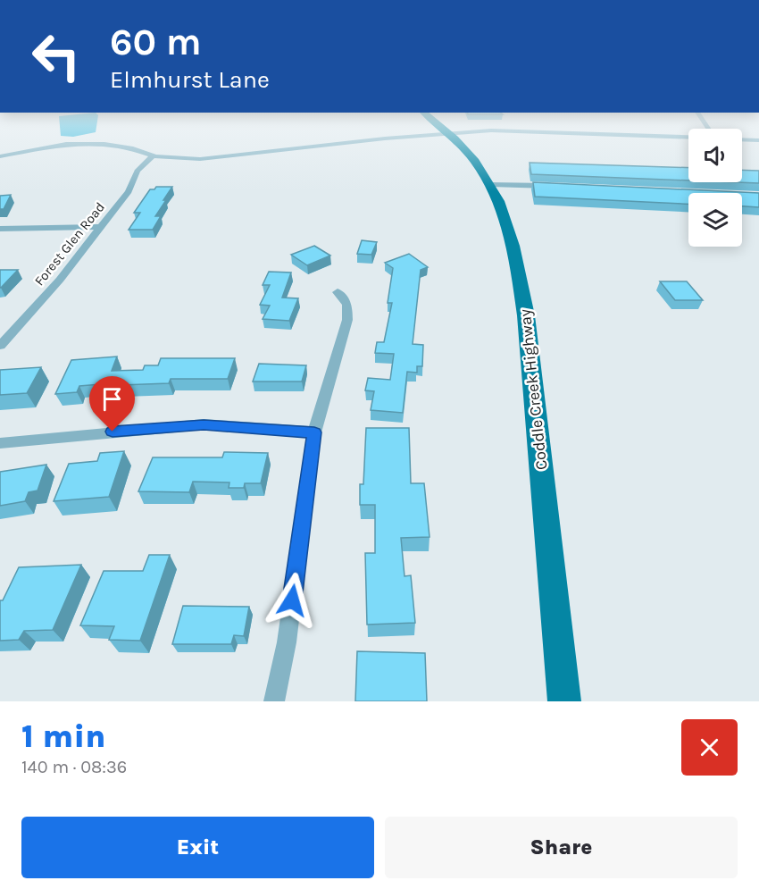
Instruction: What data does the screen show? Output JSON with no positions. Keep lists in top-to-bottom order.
{
  "streets": {
    "main road": ["Coddle Creek Highway"],
    "street": ["Forest Glen Road"]
  },
  "page": {
    "turn": ["60 m", "Elmhurst Lane"],
    "heading": ["1 min", "140 m · 08:36"],
    "buttons": ["Exit", "Share"]
  }
}
